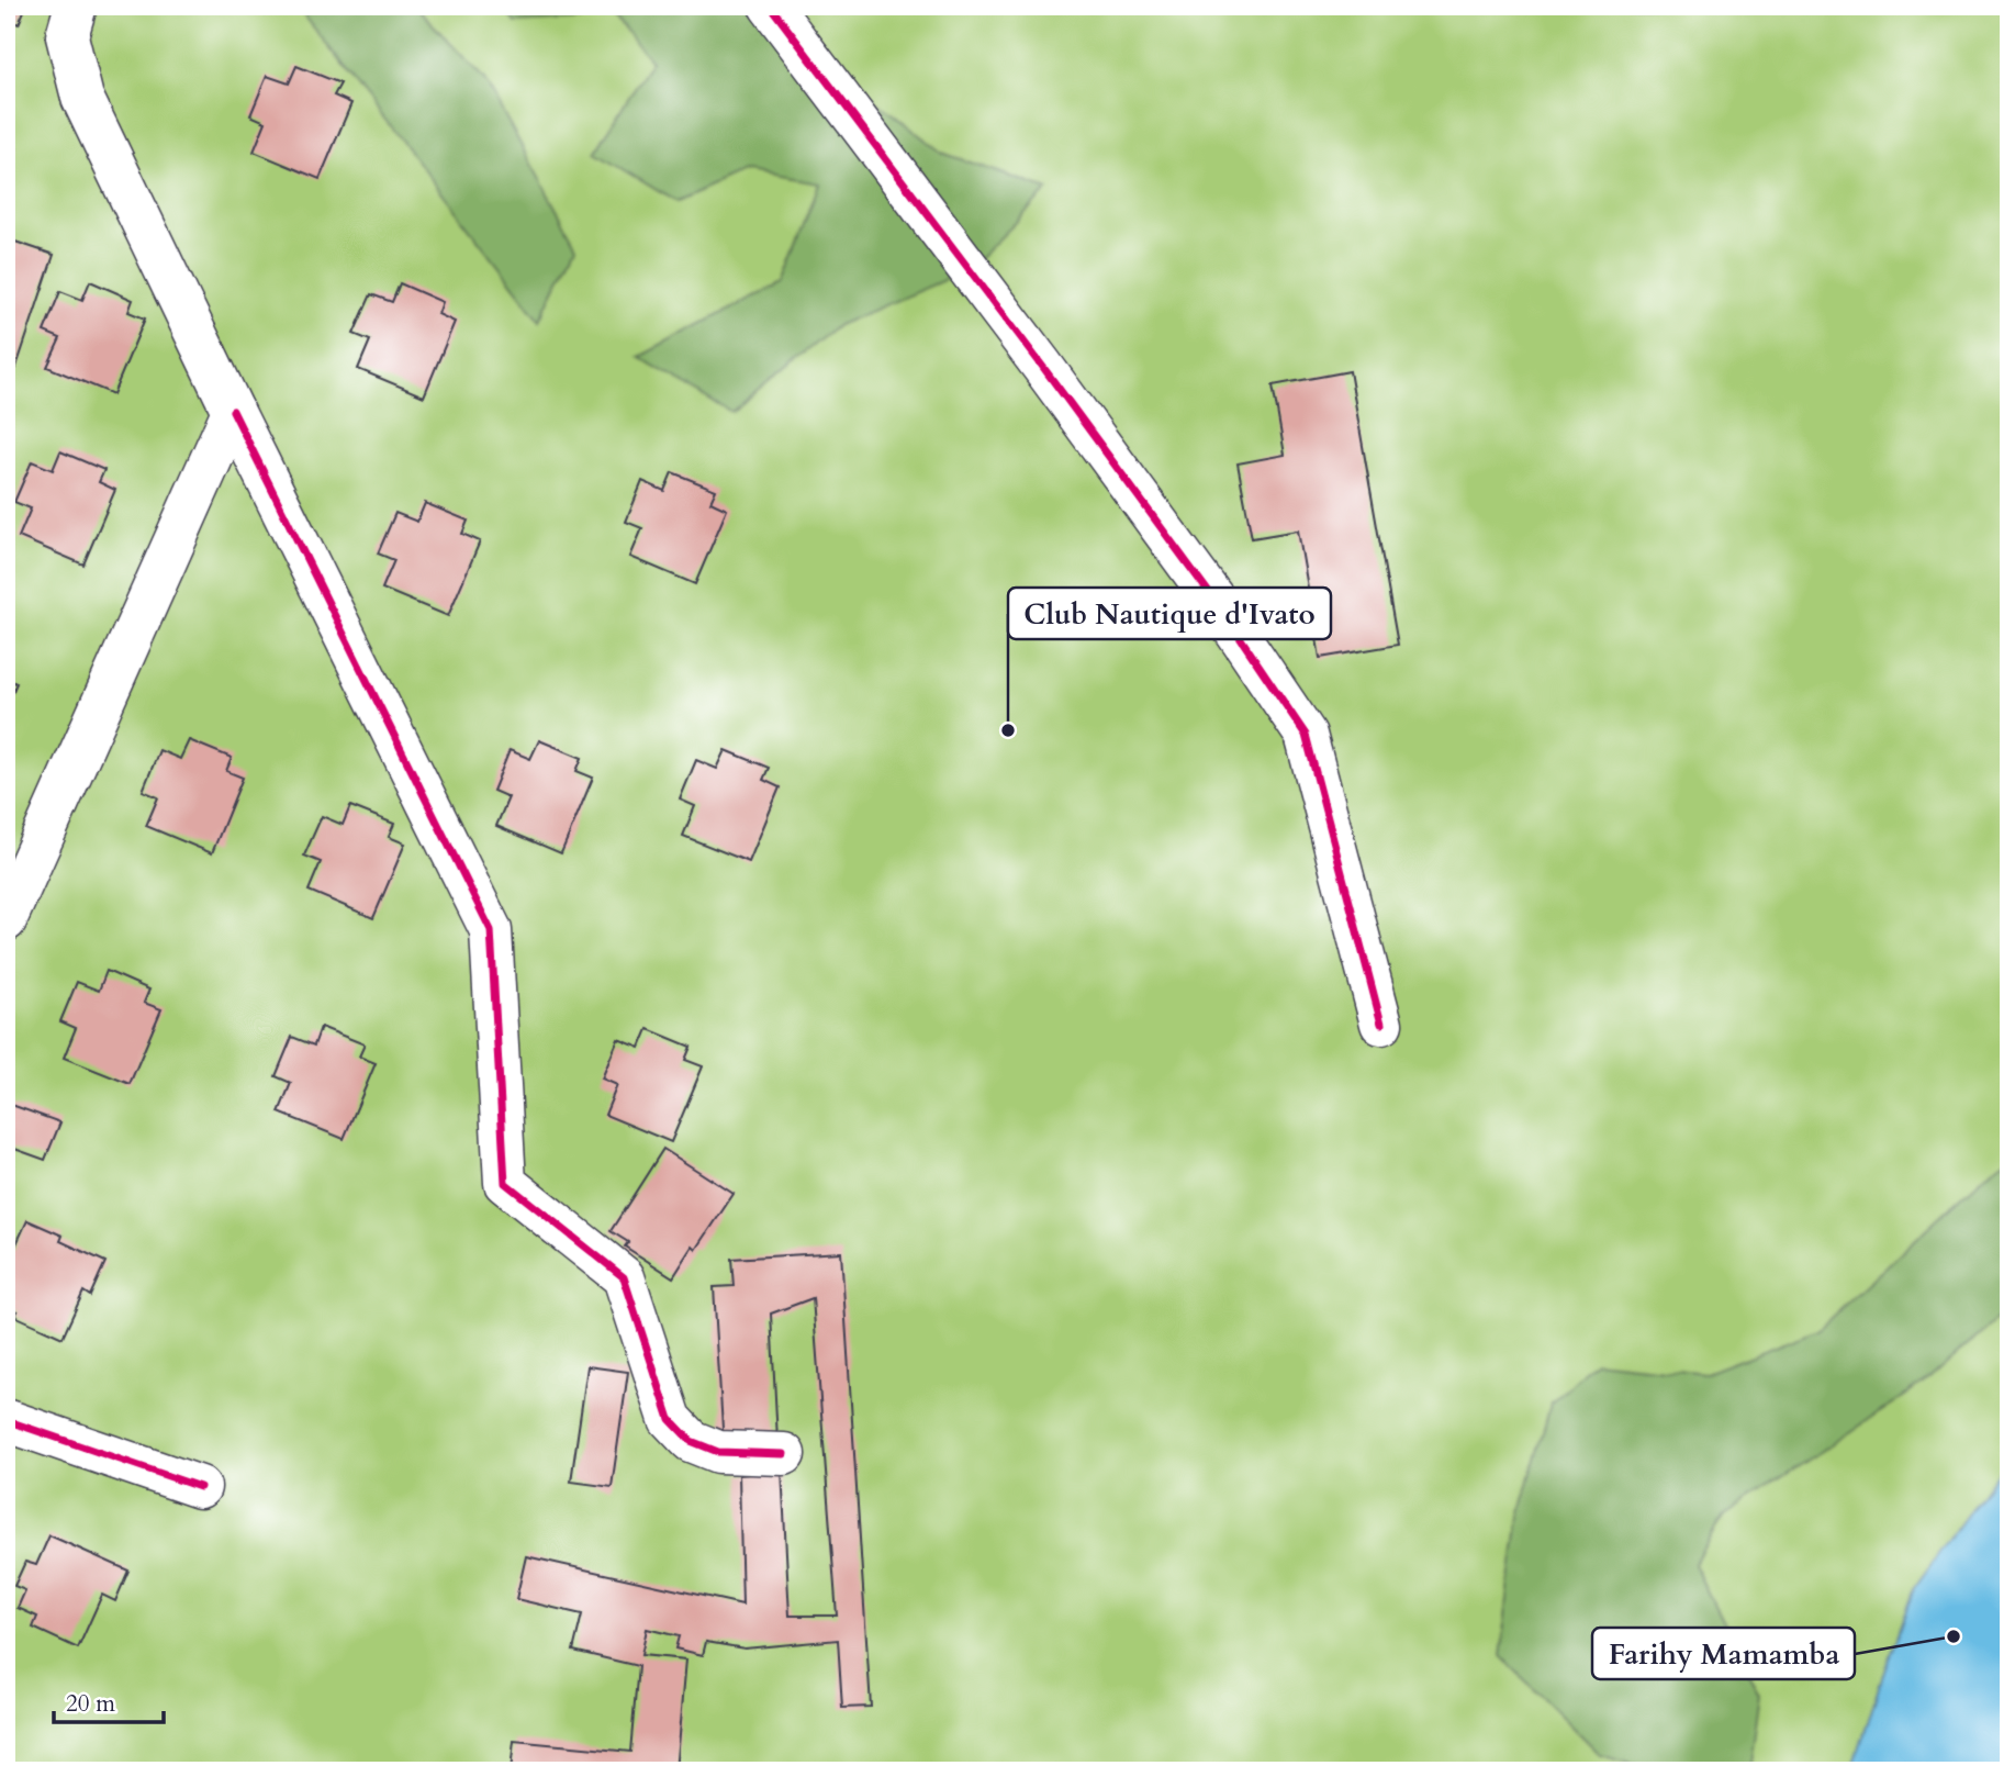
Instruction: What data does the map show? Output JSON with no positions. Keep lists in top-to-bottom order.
{
  "places": ["Club Nautique d'Ivato", "Farihy Mamamba"],
  "scale_bar": "20 m"
}
